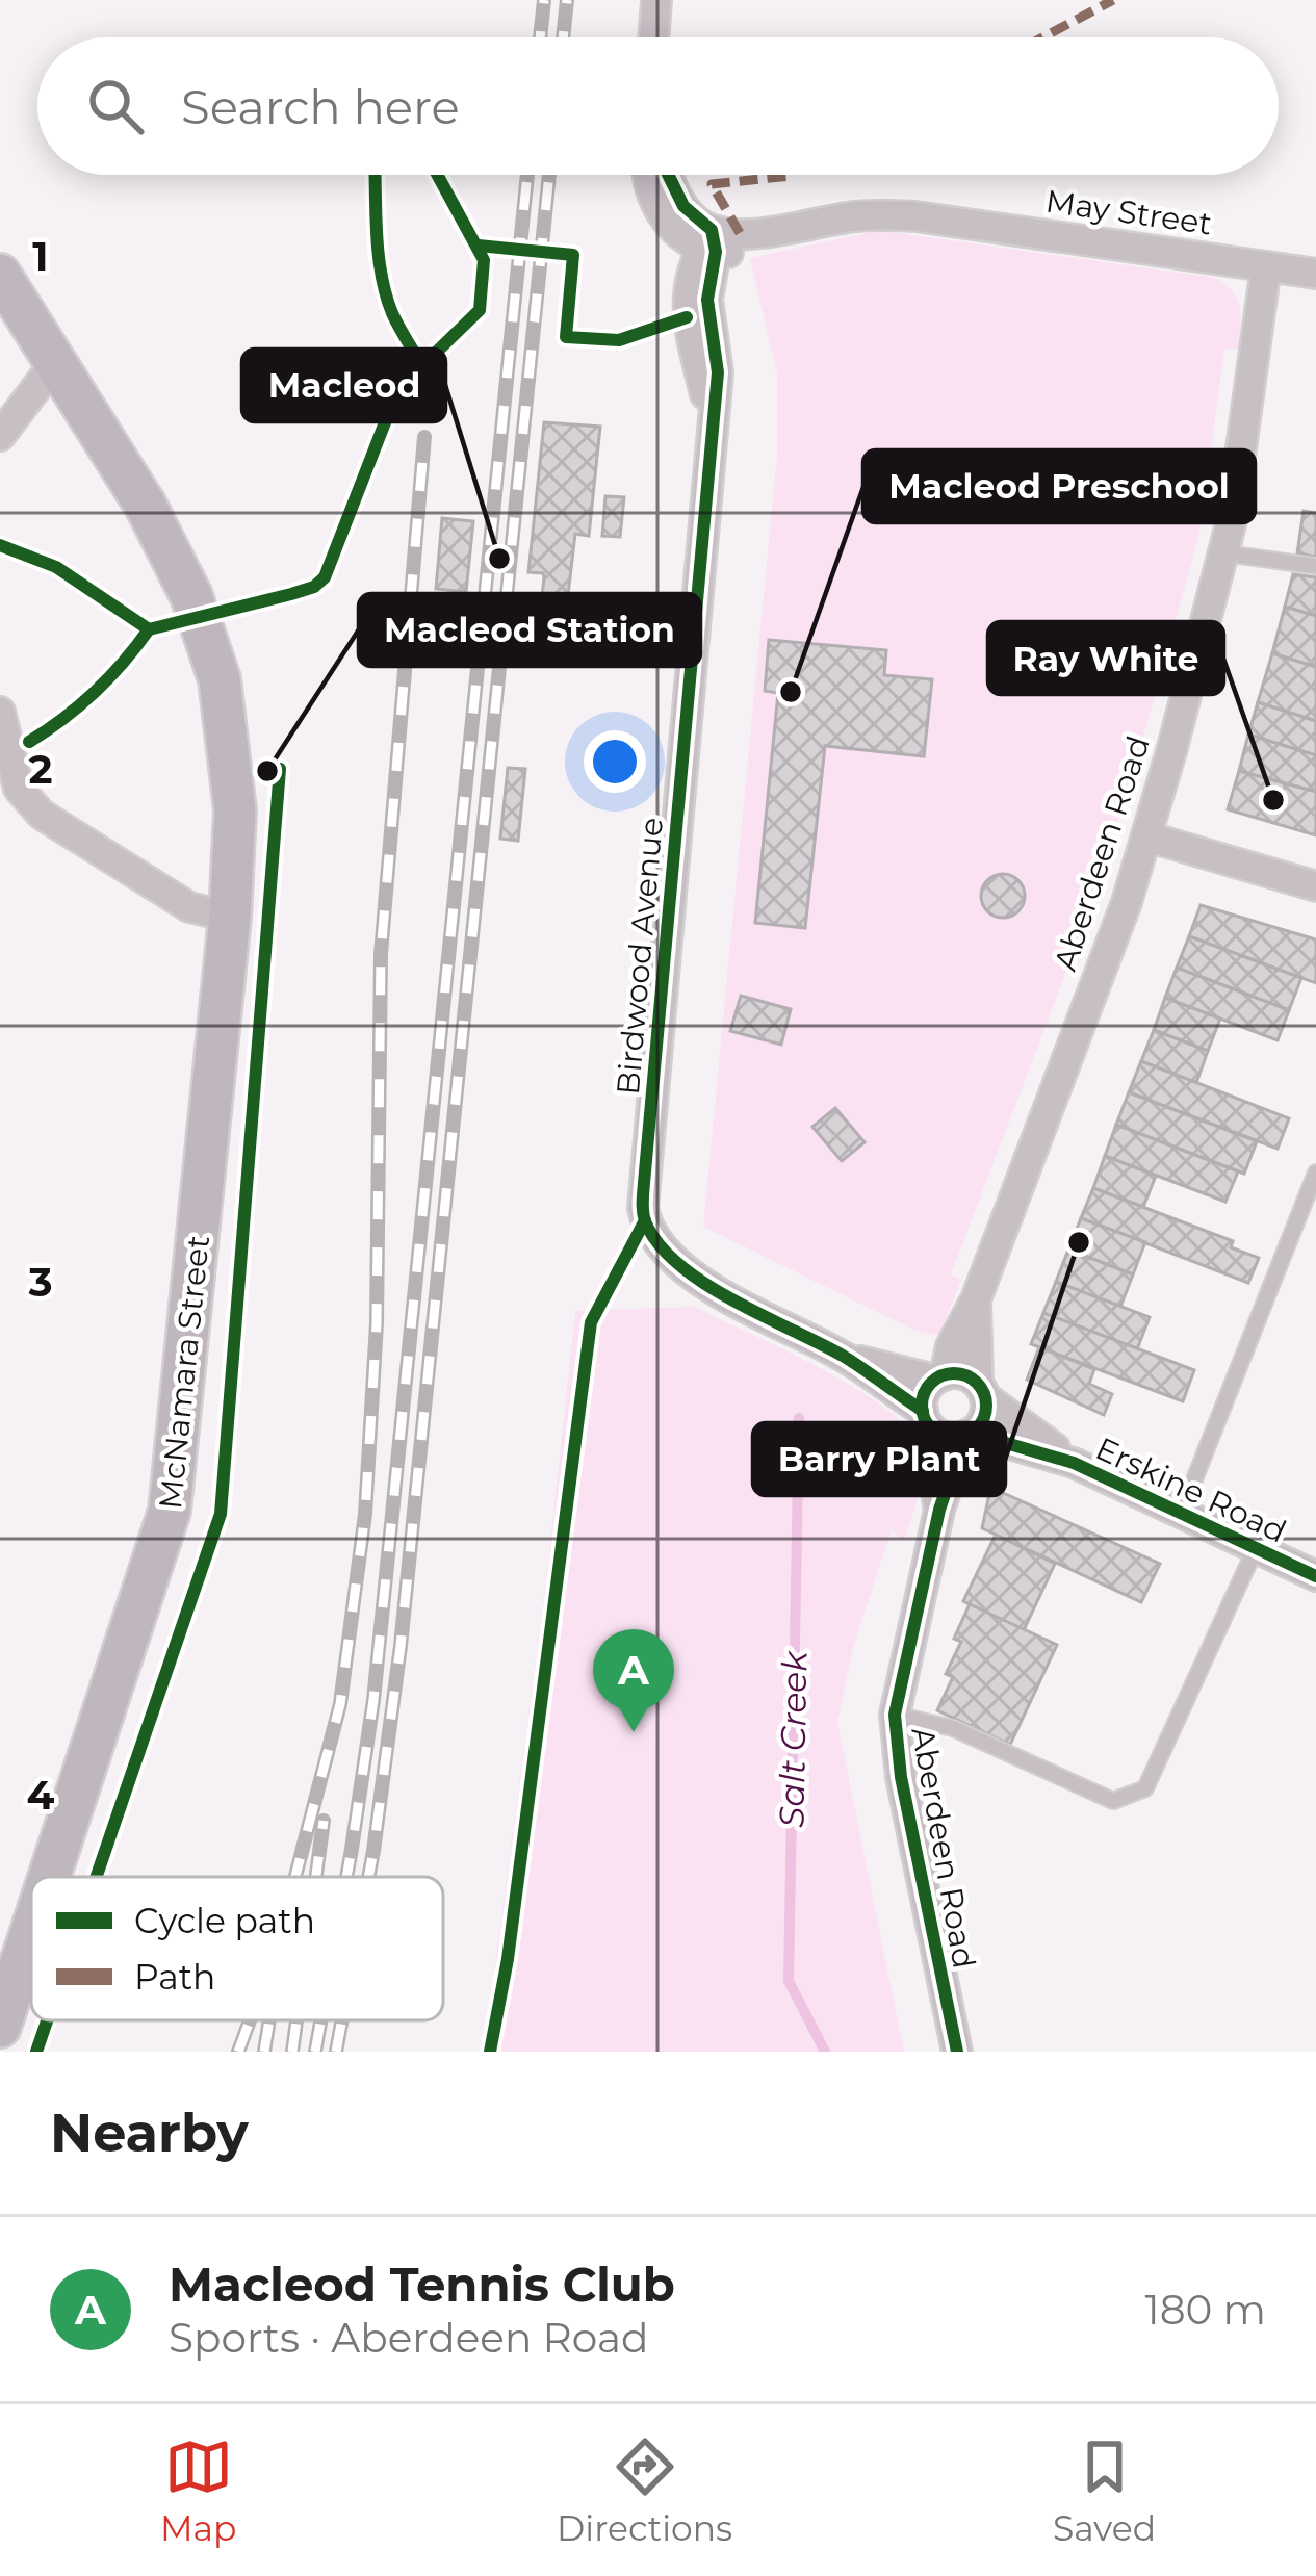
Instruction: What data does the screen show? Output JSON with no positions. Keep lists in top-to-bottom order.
{
  "streets": {
    "street": [
      "May Street",
      "Aberdeen Road",
      "Birdwood Avenue",
      "McNamara Street",
      "Erskine Road"
    ]
  },
  "crossings": [
    ["May Street", "Aberdeen Road"],
    ["May Street", "Birdwood Avenue"],
    ["Aberdeen Road", "Birdwood Avenue"],
    ["Aberdeen Road", "Erskine Road"],
    ["Birdwood Avenue", "Erskine Road"]
  ],
  "water": ["Salt Creek"],
  "places": [
    "Macleod",
    "Macleod Preschool",
    "Macleod Station",
    "Ray White",
    "Barry Plant"
  ],
  "legend": ["Cycle path", "Path"],
  "page": {
    "search": "Search here",
    "pins": "A",
    "heading": "Nearby",
    "list": [
      {
        "mark": "A",
        "name": "Macleod Tennis Club",
        "note": "Sports · Aberdeen Road",
        "value": "180 m"
      }
    ],
    "nav": ["Map", "Directions", "Saved"]
  },
  "grid": {
    "rows": [
      "1",
      "2",
      "3",
      "4"
    ]
  }
}
